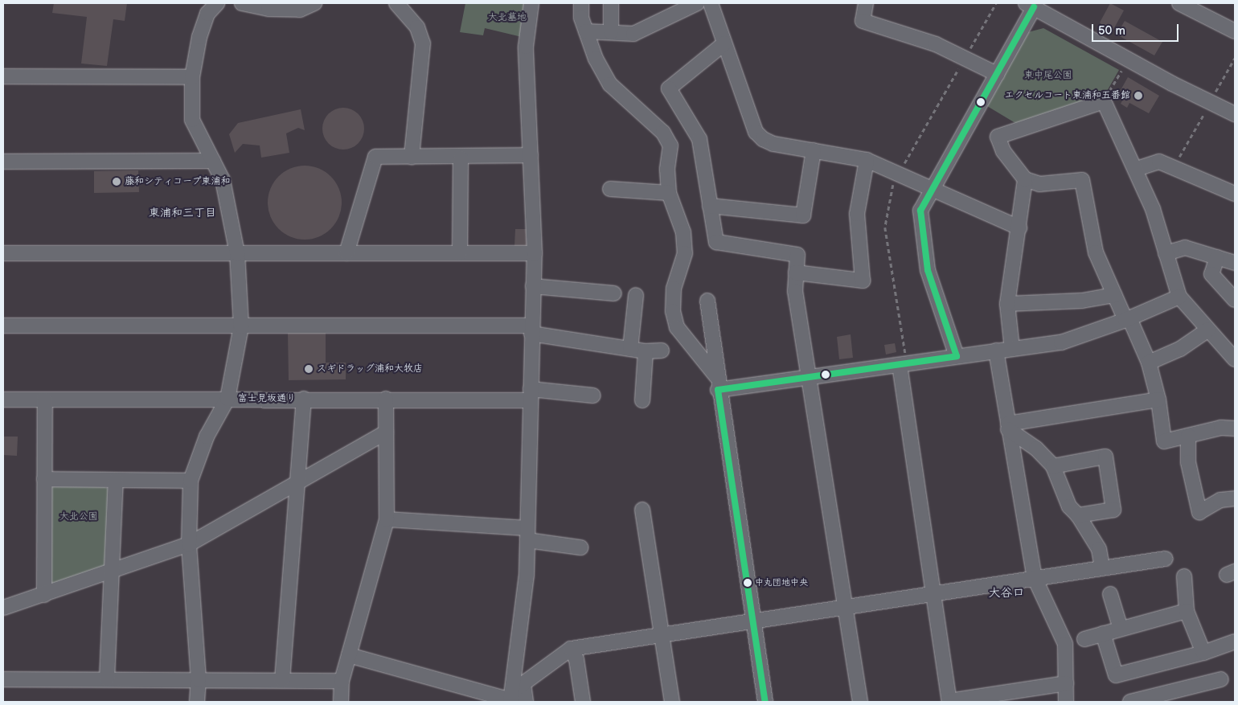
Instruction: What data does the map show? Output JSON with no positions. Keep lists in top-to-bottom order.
{
  "streets": {
    "street": ["富士見坂通り"]
  },
  "districts": ["東浦和三丁目", "大谷口"],
  "parks": ["大北墓地", "東中尾公園", "大北公園"],
  "places": [
    "エクセルコート東浦和五番館",
    "藤和シティコープ東浦和",
    "スギドラッグ浦和大牧店",
    "中丸団地中央"
  ],
  "scale_bar": "50 m"
}
